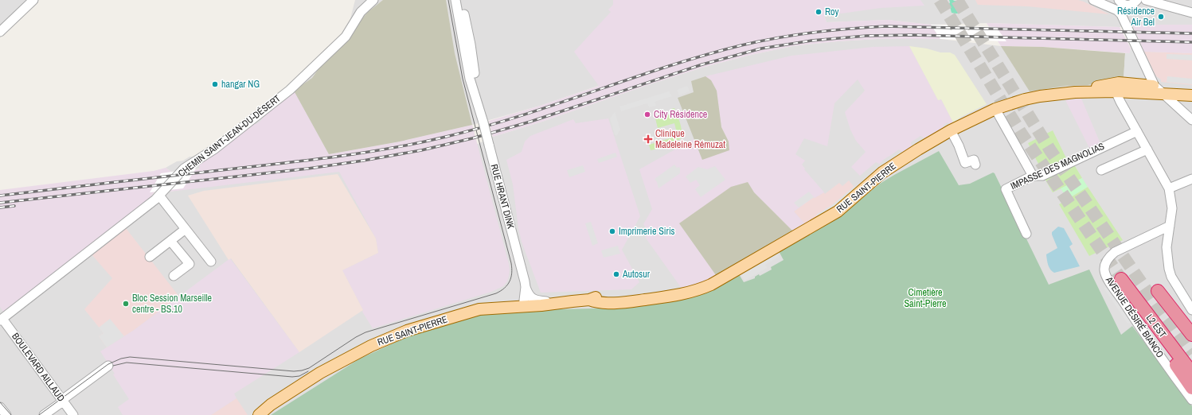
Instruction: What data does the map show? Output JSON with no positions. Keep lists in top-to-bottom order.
{
  "streets": {
    "highway": ["L2 EST"],
    "main road": ["RUE SAINT-PIERRE"],
    "street": [
      "CHEMIN SAINT-JEAN-DU-DÉSERT",
      "IMPASSE DES MAGNOLIAS",
      "RUE HRANT DINK",
      "AVENUE DÉSIRÉ BIANCO",
      "BOULEVARD AILLAUD"
    ]
  },
  "crossings": [
    ["CHEMIN SAINT-JEAN-DU-DÉSERT", "BOULEVARD AILLAUD"],
    ["RUE SAINT-PIERRE", "RUE HRANT DINK"]
  ],
  "parks": ["Cimetière Saint-Pierre"],
  "places": {
    "other": [
      "Roy",
      "Résidence Air Bel",
      "hangar NG",
      "City Résidence",
      "Imprimerie Siris",
      "Autosur",
      "Bloc Session Marseille centre - BS.10"
    ],
    "health": ["Clinique Madeleine Rémuzat"]
  }
}
